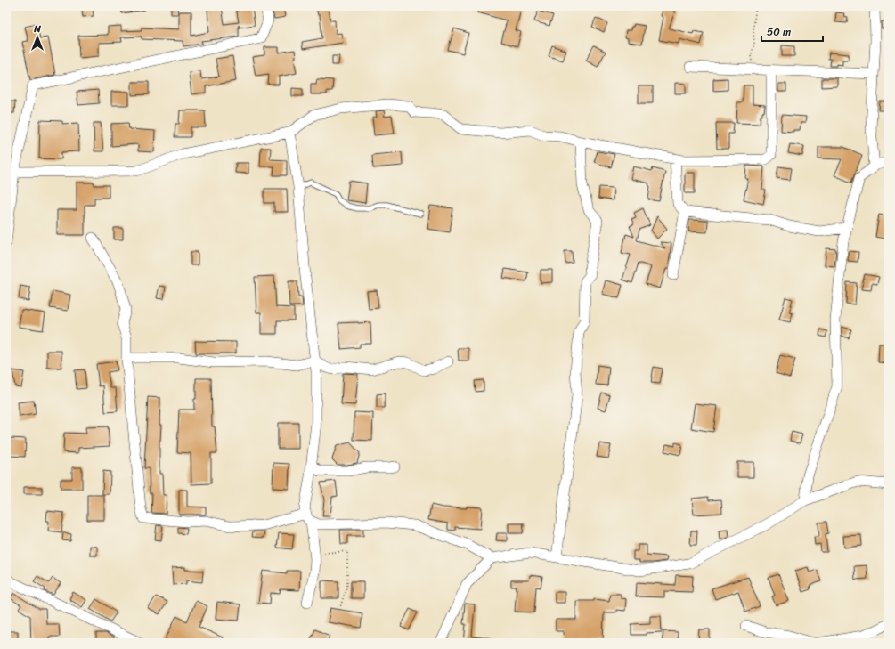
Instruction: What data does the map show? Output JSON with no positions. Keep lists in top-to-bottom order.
{
  "scale_bar": "50 m",
  "north": "top"
}
